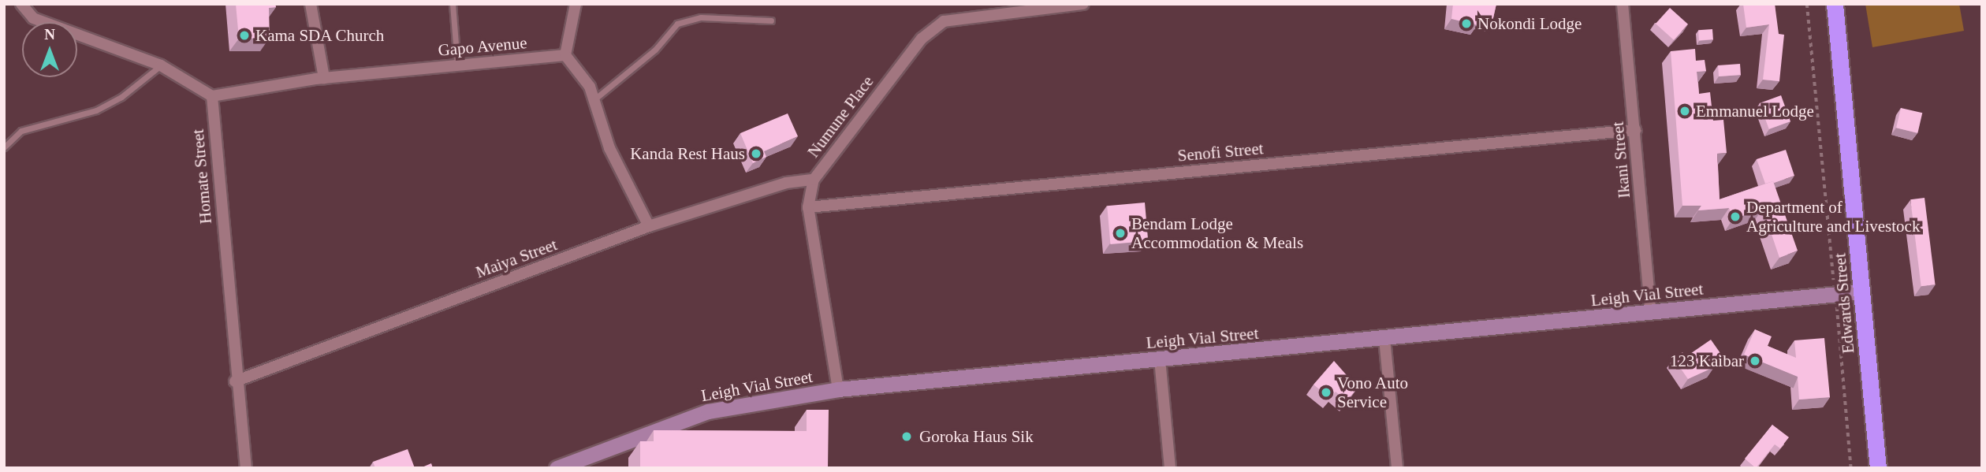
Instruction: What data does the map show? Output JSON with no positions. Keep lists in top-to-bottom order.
{
  "streets": {
    "highway": ["Edwards Street"],
    "street": [
      "Gapo Avenue",
      "Numune Place",
      "Senofi Street",
      "Ikani Street",
      "Homate Street",
      "Maiya Street",
      "Leigh Vial Street"
    ]
  },
  "crossings": [
    ["Gapo Avenue", "Homate Street"],
    ["Numune Place", "Senofi Street"],
    ["Numune Place", "Maiya Street"],
    ["Numune Place", "Leigh Vial Street"],
    ["Senofi Street", "Ikani Street"],
    ["Ikani Street", "Leigh Vial Street"],
    ["Homate Street", "Maiya Street"],
    ["Leigh Vial Street", "Edwards Street"]
  ],
  "places": [
    "Nokondi Lodge",
    "Kama SDA Church",
    "Emmanuel Lodge",
    "Kanda Rest Haus",
    "Department of Agriculture and Livestock",
    "Bendam Lodge Accommodation & Meals",
    "123 Kaibar",
    "Vono Auto Service",
    "Goroka Haus Sik"
  ],
  "north": "top"
}
